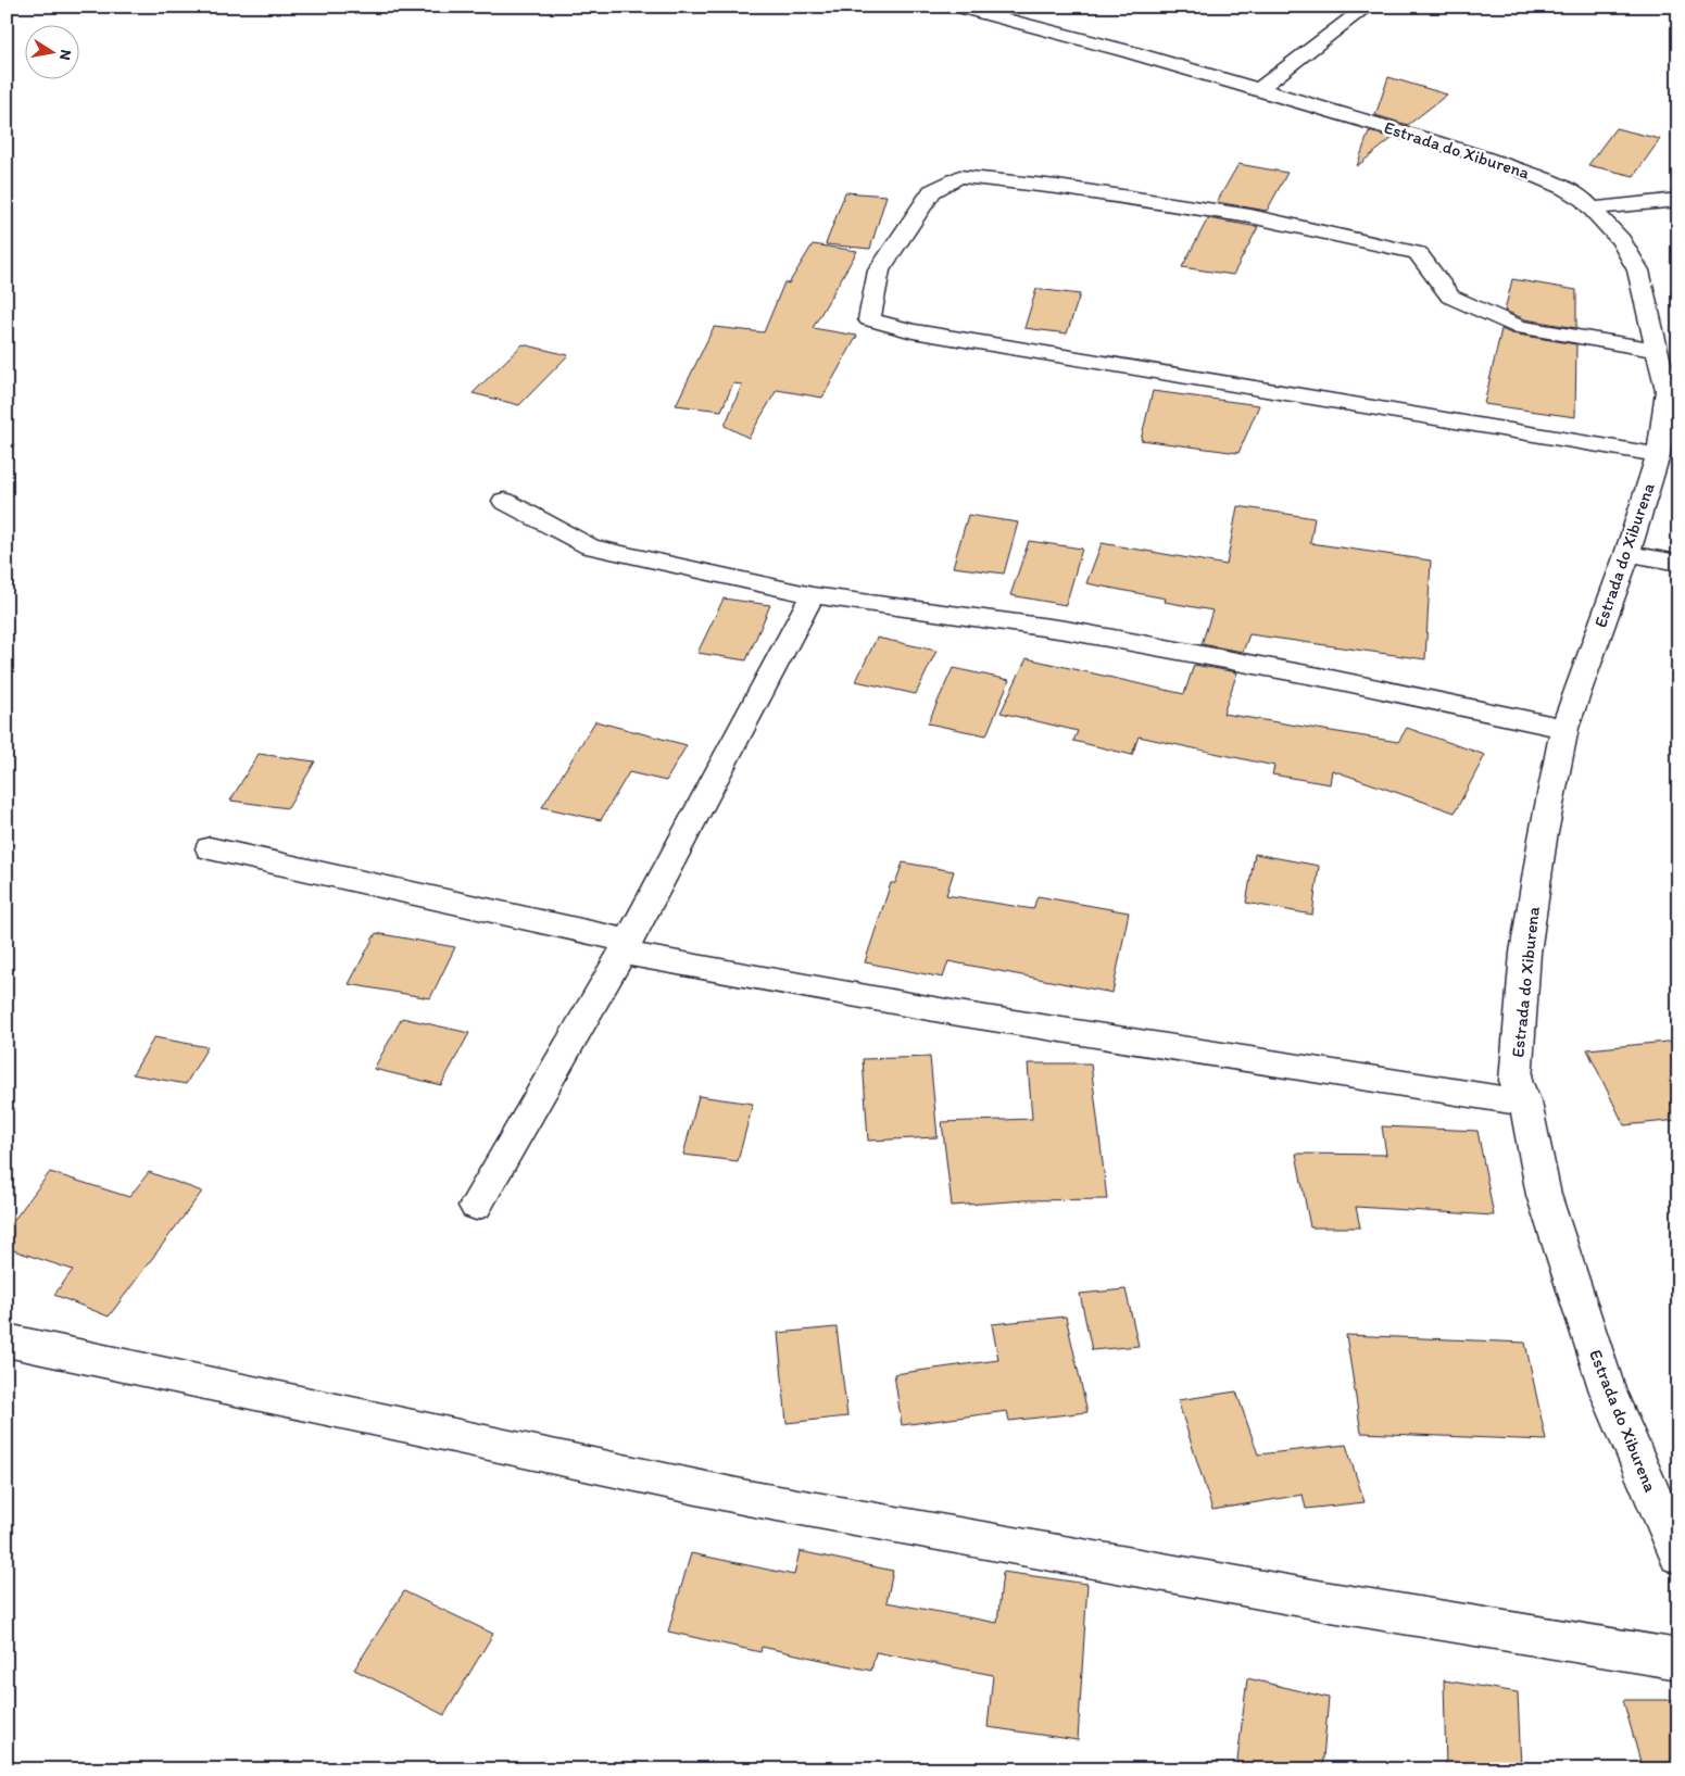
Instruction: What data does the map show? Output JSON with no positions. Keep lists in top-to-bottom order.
{
  "streets": {
    "street": ["Estrada do Xiburena"]
  },
  "north": "right"
}
